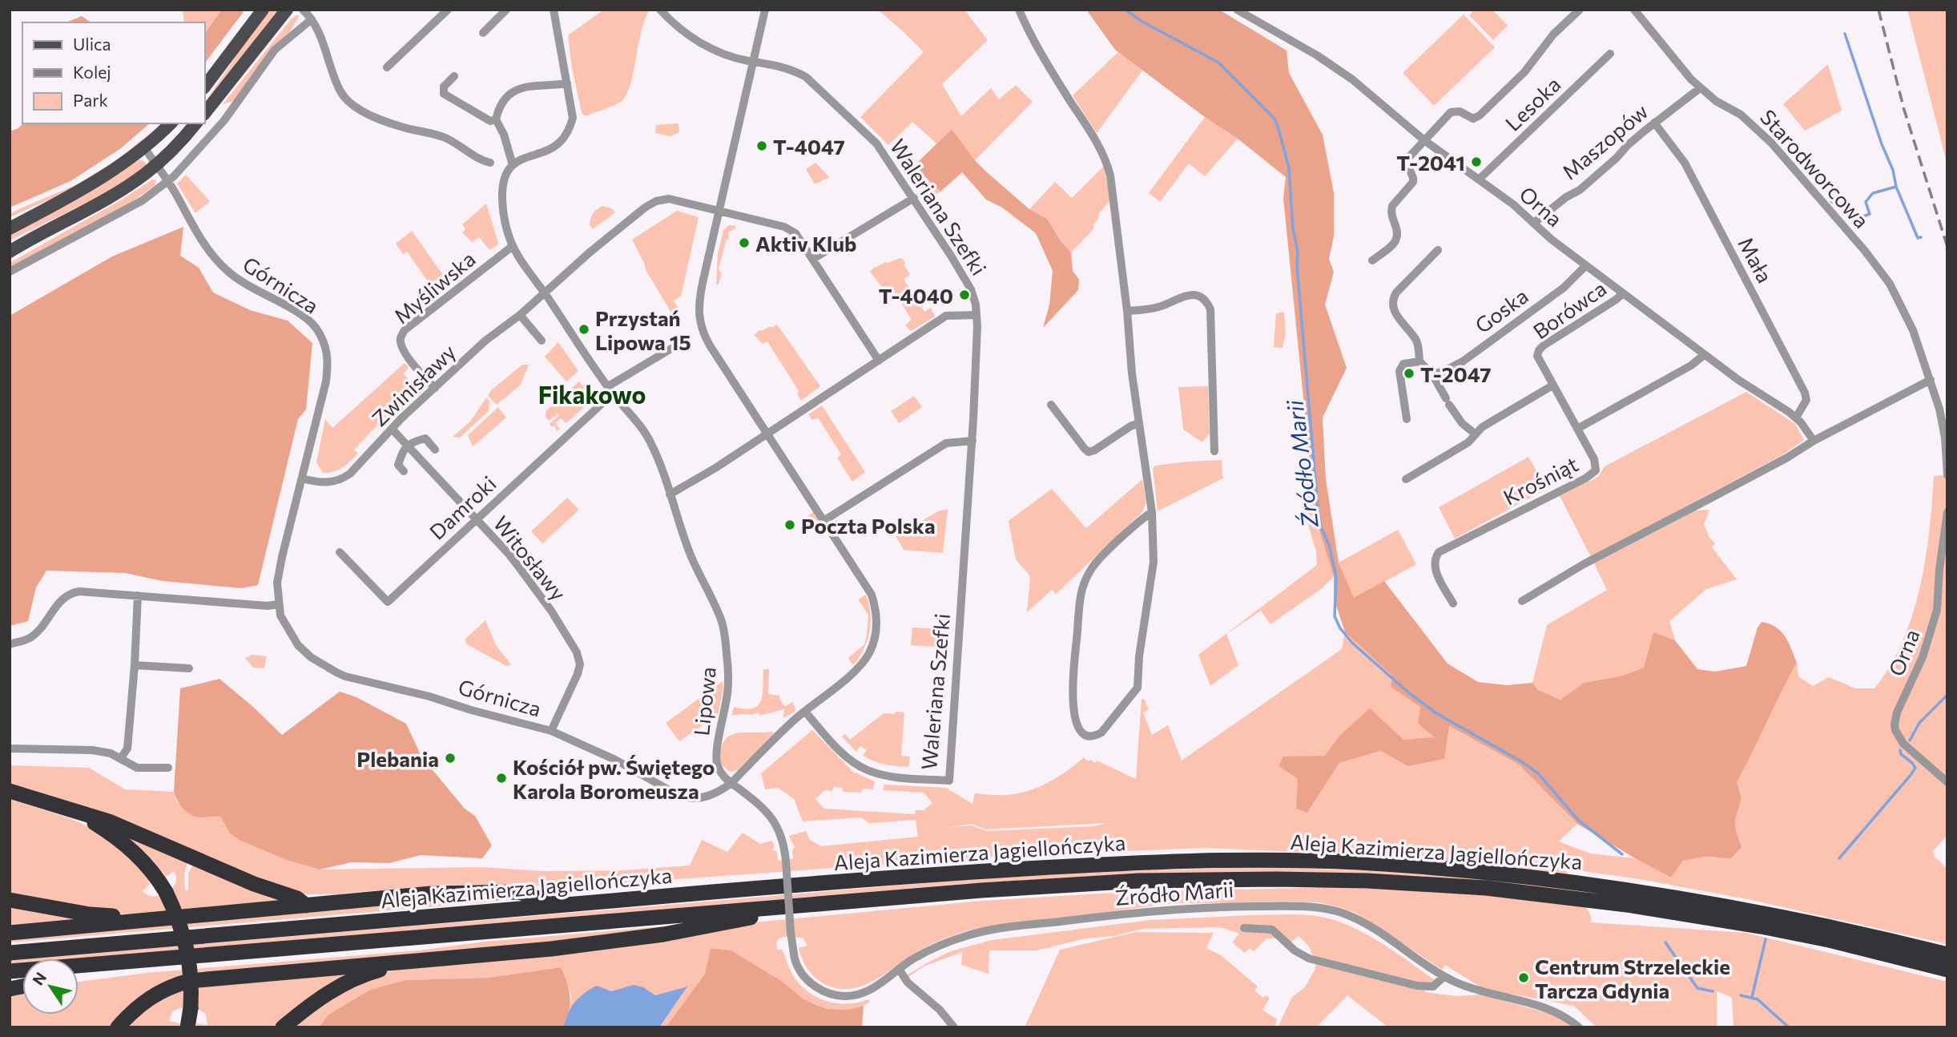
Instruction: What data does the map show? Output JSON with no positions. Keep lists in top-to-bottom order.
{
  "streets": {
    "highway": ["Aleja Kazimierza Jagiellończyka"],
    "street": [
      "Lesoka",
      "Maszopów",
      "Starodworcowa",
      "Orna",
      "Waleriana Szefki",
      "Mała",
      "Górnicza",
      "Myśliwska",
      "Borówca",
      "Goska",
      "Zwinisławy",
      "Krośniąt",
      "Damroki",
      "Witosławy",
      "Lipowa",
      "Źródło Marii"
    ]
  },
  "crossings": [
    ["Lesoka", "Orna"],
    ["Maszopów", "Starodworcowa"],
    ["Maszopów", "Orna"],
    ["Maszopów", "Mała"],
    ["Orna", "Mała"],
    ["Orna", "Borówca"],
    ["Orna", "Goska"],
    ["Orna", "Krośniąt"],
    ["Waleriana Szefki", "Górnicza"],
    ["Górnicza", "Zwinisławy"],
    ["Górnicza", "Witosławy"],
    ["Górnicza", "Lipowa"],
    ["Myśliwska", "Zwinisławy"],
    ["Borówca", "Krośniąt"],
    ["Zwinisławy", "Witosławy"],
    ["Zwinisławy", "Lipowa"],
    ["Damroki", "Witosławy"],
    ["Damroki", "Lipowa"],
    ["Lipowa", "Źródło Marii"]
  ],
  "districts": ["Fikakowo"],
  "water": ["Źródło Marii"],
  "places": [
    "T-4047",
    "T-2041",
    "Aktiv Klub",
    "T-4040",
    "Przystań Lipowa 15",
    "T-2047",
    "Poczta Polska",
    "Plebania",
    "Kościół pw. Świętego Karola Boromeusza",
    "Centrum Strzeleckie Tarcza Gdynia"
  ],
  "legend": ["Ulica", "Kolej", "Park"],
  "north": "top left"
}
